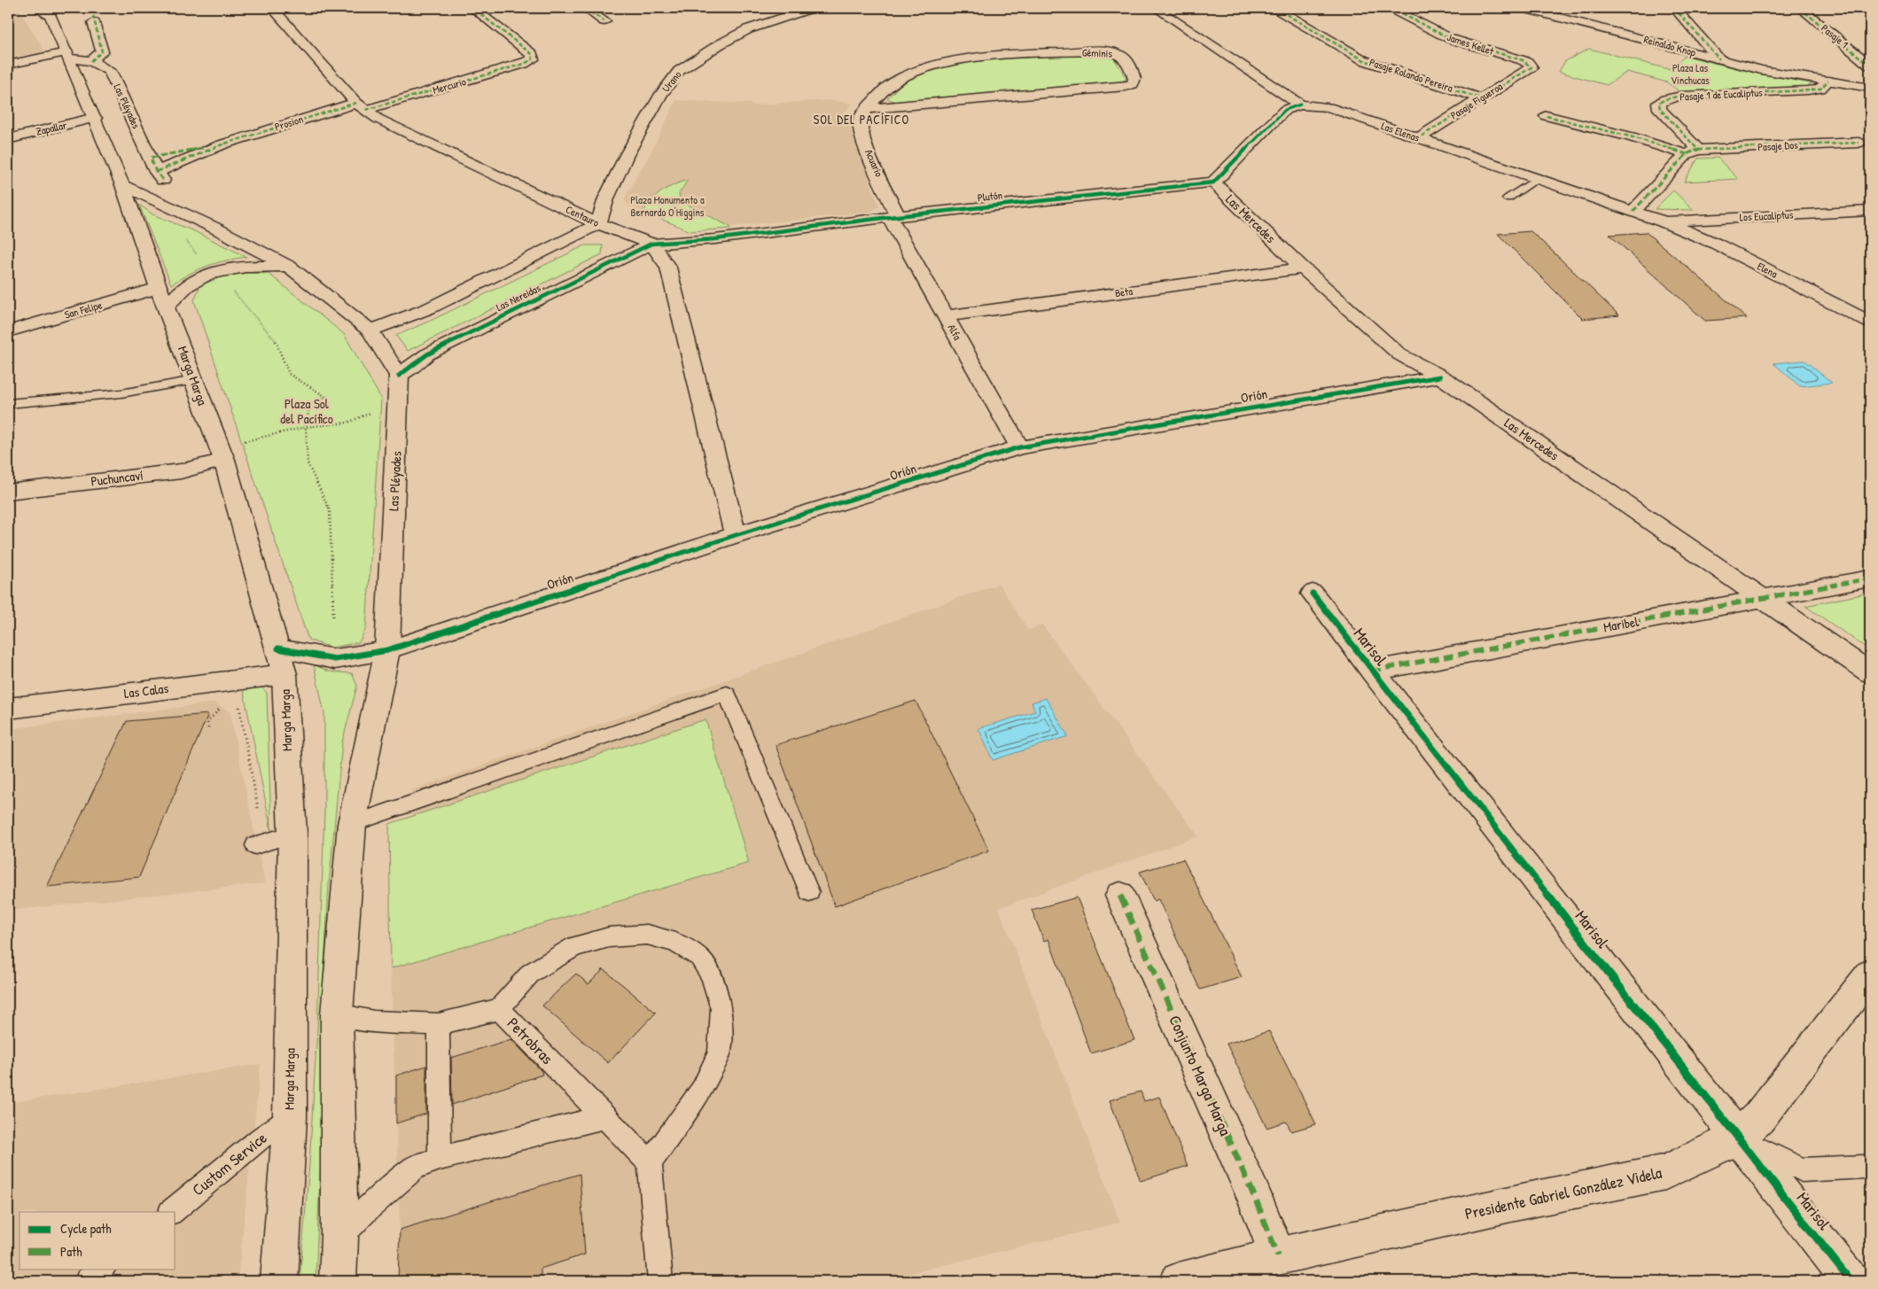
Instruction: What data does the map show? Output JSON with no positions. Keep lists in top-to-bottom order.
{
  "streets": {
    "street": [
      "Pasaje 1",
      "James Kellet",
      "Reinaldo Knop",
      "Géminis",
      "Pasaje Rolando Pereira",
      "Urano",
      "Mercurio",
      "Pasaje 1 de Eucaliptus",
      "Pasaje Figueroa",
      "Las Pléyades",
      "Prosion",
      "Zapallar",
      "Las Elenas",
      "Pasaje Dos",
      "Acuario",
      "Plutón",
      "Centauro",
      "Los Eucaliptus",
      "Las Mercedes",
      "Elena",
      "Beta",
      "Las Nereidas",
      "San Felipe",
      "Alfa",
      "Marga Marga",
      "Orión",
      "Puchuncaví",
      "Maribel",
      "Marisol",
      "Las Calas",
      "Conjunto Marga Marga",
      "Presidente Gabriel González Videla"
    ],
    "lane": ["Petrobras", "Custom Service"]
  },
  "crossings": [
    ["James Kellet", "Pasaje Figueroa"],
    ["Reinaldo Knop", "Pasaje 1 de Eucaliptus"],
    ["Géminis", "Acuario"],
    ["Pasaje Rolando Pereira", "Pasaje Figueroa"],
    ["Urano", "Centauro"],
    ["Mercurio", "Prosion"],
    ["Mercurio", "Centauro"],
    ["Pasaje 1 de Eucaliptus", "Pasaje Dos"],
    ["Pasaje Figueroa", "Las Elenas"],
    ["Las Pléyades", "Prosion"],
    ["Las Pléyades", "Las Nereidas"],
    ["Las Pléyades", "Marga Marga"],
    ["Las Pléyades", "Orión"],
    ["Prosion", "Centauro"],
    ["Zapallar", "Marga Marga"],
    ["Las Elenas", "Los Eucaliptus"],
    ["Las Elenas", "Elena"],
    ["Acuario", "Plutón"],
    ["Acuario", "Alfa"],
    ["Plutón", "Centauro"],
    ["Plutón", "Las Mercedes"],
    ["Plutón", "Las Nereidas"],
    ["Plutón", "Alfa"],
    ["Centauro", "Las Nereidas"],
    ["Los Eucaliptus", "Elena"],
    ["Las Mercedes", "Beta"],
    ["Las Mercedes", "Orión"],
    ["Las Mercedes", "Maribel"],
    ["Beta", "Alfa"],
    ["San Felipe", "Marga Marga"],
    ["Alfa", "Orión"],
    ["Marga Marga", "Orión"],
    ["Marga Marga", "Puchuncaví"],
    ["Marga Marga", "Las Calas"],
    ["Marga Marga", "Custom Service"],
    ["Orión", "Las Calas"],
    ["Maribel", "Marisol"],
    ["Marisol", "Presidente Gabriel González Videla"],
    ["Conjunto Marga Marga", "Presidente Gabriel González Videla"]
  ],
  "districts": ["SOL DEL PACÍFICO"],
  "parks": ["Plaza Las Vinchucas", "Plaza Monumento a Bernardo O'Higgins", "Plaza Sol del Pacífico"],
  "legend": ["Cycle path", "Path"]
}
